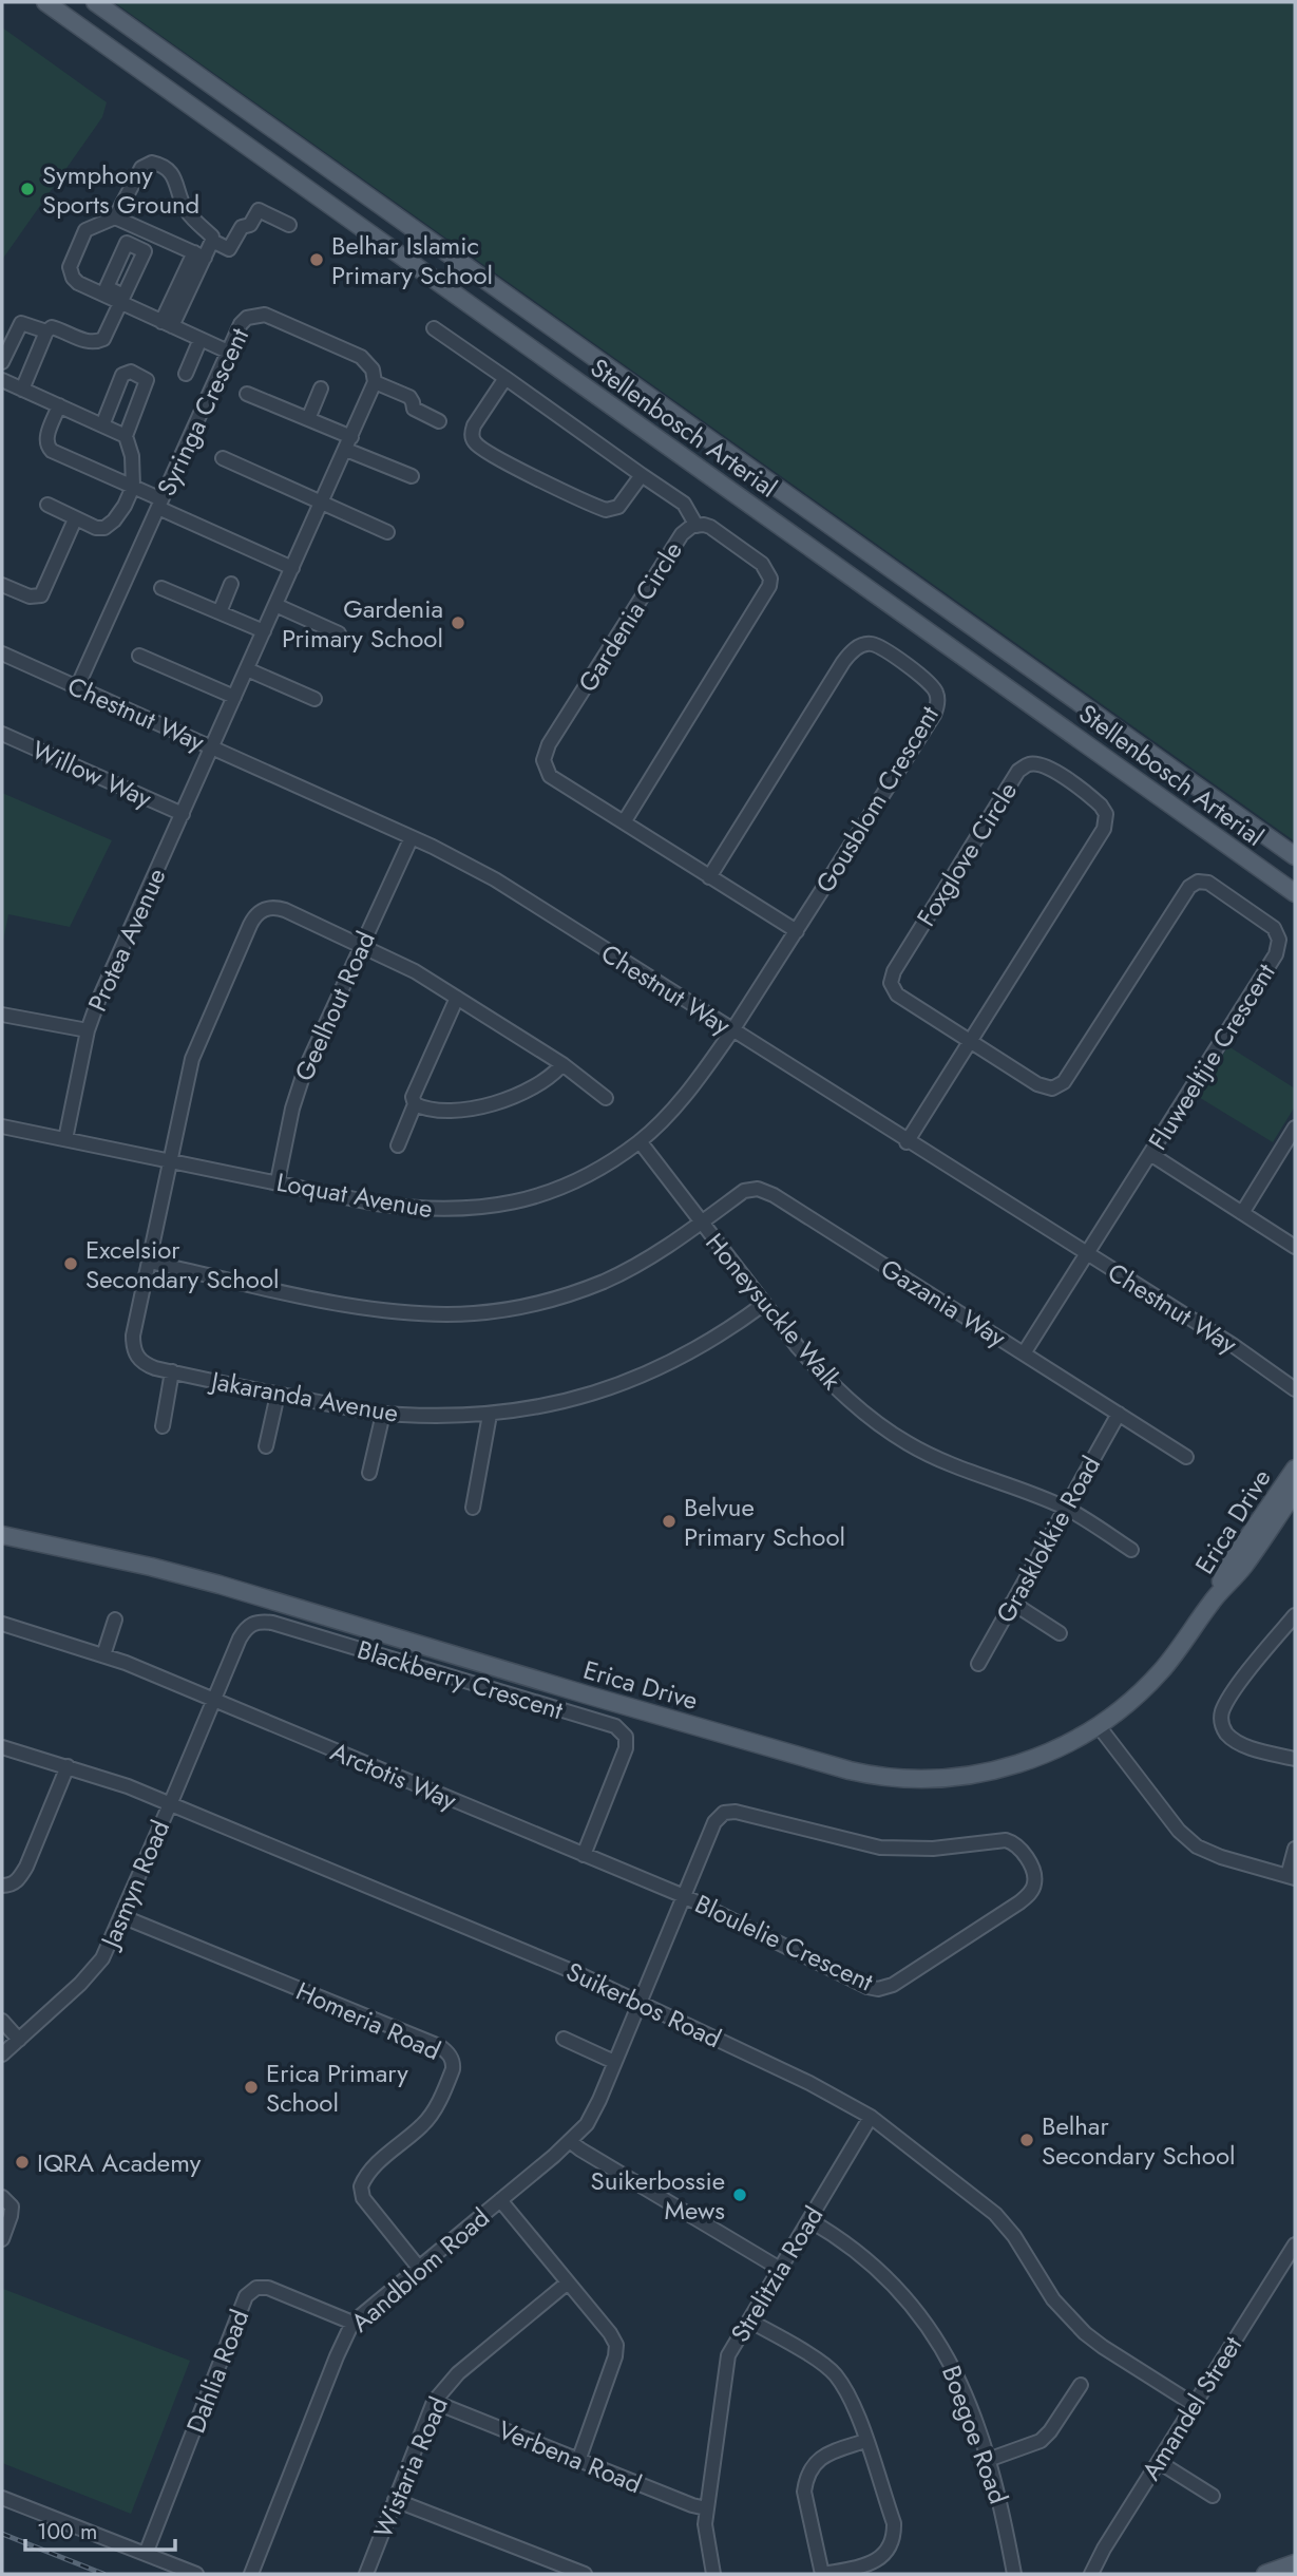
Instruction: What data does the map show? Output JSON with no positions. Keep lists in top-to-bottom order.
{
  "streets": {
    "main road": ["Stellenbosch Arterial", "Erica Drive"],
    "street": [
      "Syringa Crescent",
      "Gardenia Circle",
      "Chestnut Way",
      "Willow Way",
      "Gousblom Crescent",
      "Foxglove Circle",
      "Protea Avenue",
      "Geelhout Road",
      "Fluweeltjie Crescent",
      "Loquat Avenue",
      "Gazania Way",
      "Honeysuckle Walk",
      "Jakaranda Avenue",
      "Grasklokkie Road",
      "Blackberry Crescent",
      "Arctotis Way",
      "Jasmyn Road",
      "Bloulelie Crescent",
      "Suikerbos Road",
      "Homeria Road",
      "Aandblom Road",
      "Strelitzia Road",
      "Dahlia Road",
      "Amandel Street",
      "Boegoe Road",
      "Verbena Road",
      "Wistaria Road"
    ]
  },
  "crossings": [
    ["Syringa Crescent", "Chestnut Way"],
    ["Gardenia Circle", "Gousblom Crescent"],
    ["Chestnut Way", "Gousblom Crescent"],
    ["Chestnut Way", "Foxglove Circle"],
    ["Chestnut Way", "Protea Avenue"],
    ["Chestnut Way", "Geelhout Road"],
    ["Chestnut Way", "Fluweeltjie Crescent"],
    ["Chestnut Way", "Loquat Avenue"],
    ["Willow Way", "Protea Avenue"],
    ["Gousblom Crescent", "Loquat Avenue"],
    ["Foxglove Circle", "Fluweeltjie Crescent"],
    ["Protea Avenue", "Loquat Avenue"],
    ["Geelhout Road", "Loquat Avenue"],
    ["Fluweeltjie Crescent", "Gazania Way"],
    ["Loquat Avenue", "Honeysuckle Walk"],
    ["Gazania Way", "Honeysuckle Walk"],
    ["Gazania Way", "Jakaranda Avenue"],
    ["Gazania Way", "Grasklokkie Road"],
    ["Honeysuckle Walk", "Jakaranda Avenue"],
    ["Honeysuckle Walk", "Grasklokkie Road"],
    ["Blackberry Crescent", "Arctotis Way"],
    ["Blackberry Crescent", "Jasmyn Road"],
    ["Blackberry Crescent", "Suikerbos Road"],
    ["Arctotis Way", "Bloulelie Crescent"],
    ["Jasmyn Road", "Suikerbos Road"],
    ["Jasmyn Road", "Homeria Road"],
    ["Bloulelie Crescent", "Suikerbos Road"],
    ["Bloulelie Crescent", "Aandblom Road"],
    ["Suikerbos Road", "Aandblom Road"],
    ["Suikerbos Road", "Strelitzia Road"],
    ["Suikerbos Road", "Amandel Street"],
    ["Homeria Road", "Aandblom Road"],
    ["Aandblom Road", "Dahlia Road"],
    ["Strelitzia Road", "Boegoe Road"],
    ["Strelitzia Road", "Verbena Road"],
    ["Verbena Road", "Wistaria Road"]
  ],
  "places": [
    "Symphony Sports Ground",
    "Belhar Islamic Primary School",
    "Gardenia Primary School",
    "Excelsior Secondary School",
    "Belvue Primary School",
    "Erica Primary School",
    "Belhar Secondary School",
    "IQRA Academy",
    "Suikerbossie Mews"
  ],
  "scale_bar": "100 m"
}
